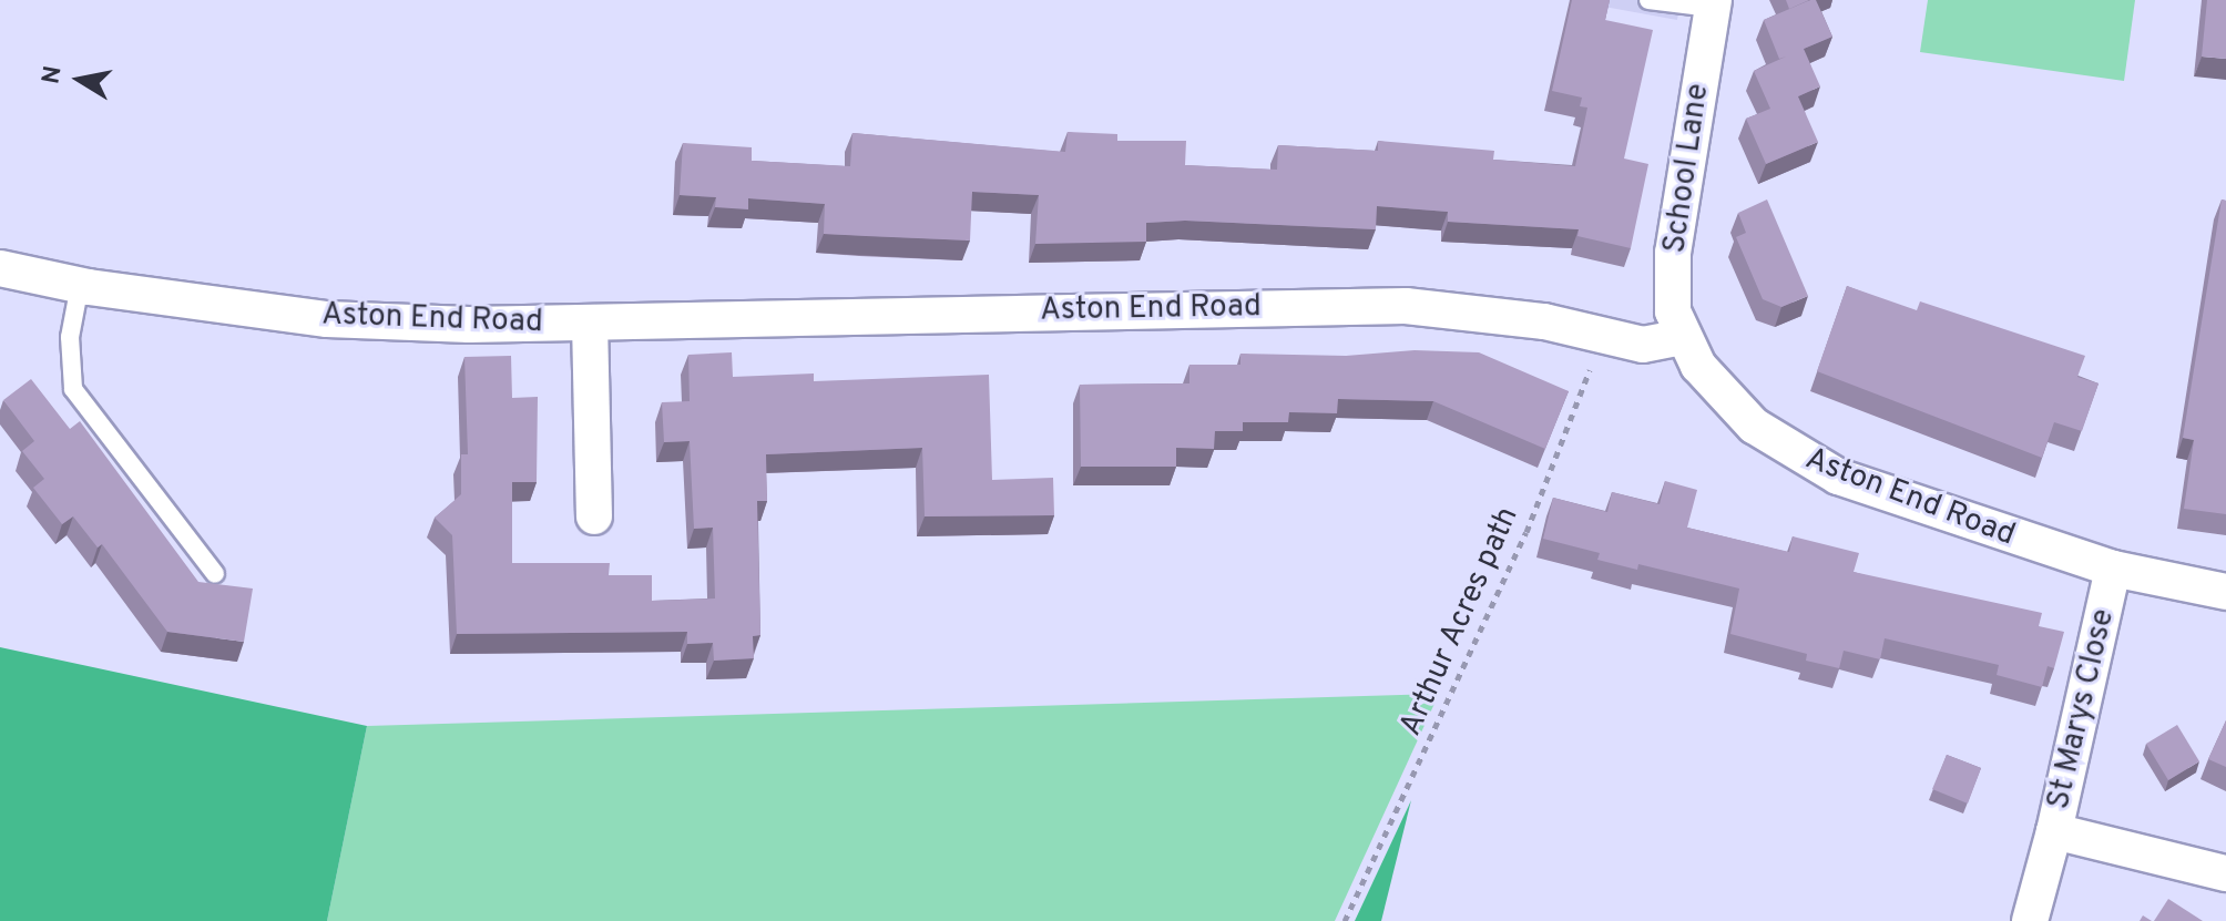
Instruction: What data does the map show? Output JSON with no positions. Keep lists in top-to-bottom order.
{
  "streets": {
    "street": ["School Lane", "Aston End Road", "St Marys Close"],
    "path": ["Arthur Acres path"]
  },
  "crossings": [
    ["School Lane", "Aston End Road"],
    ["Aston End Road", "Arthur Acres path"],
    ["Aston End Road", "St Marys Close"]
  ],
  "north": "left"
}
